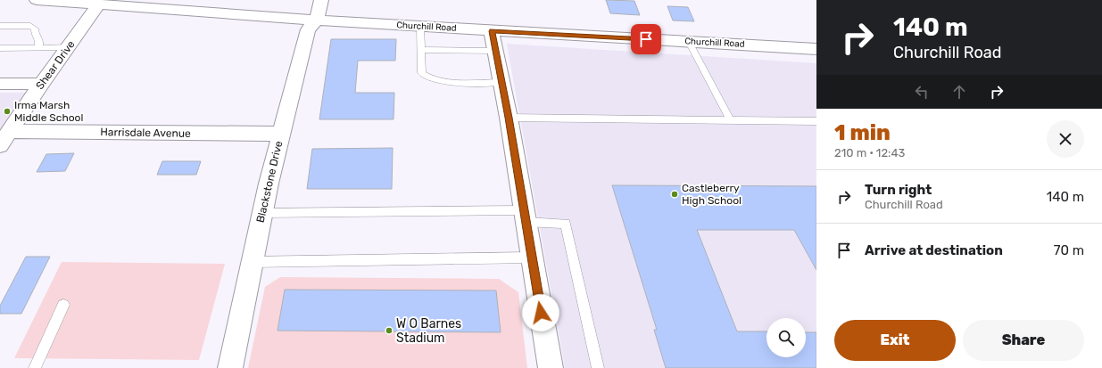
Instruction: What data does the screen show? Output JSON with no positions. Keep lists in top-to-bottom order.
{
  "streets": {
    "street": [
      "Churchill Road",
      "Shear Drive",
      "Harrisdale Avenue",
      "Blackstone Drive"
    ]
  },
  "crossings": [
    ["Churchill Road", "Shear Drive"],
    ["Churchill Road", "Blackstone Drive"],
    ["Shear Drive", "Harrisdale Avenue"],
    ["Harrisdale Avenue", "Blackstone Drive"]
  ],
  "places": ["Irma Marsh Middle School", "Castleberry High School", "W O Barnes Stadium"],
  "page": {
    "turn": ["140 m", "Churchill Road"],
    "heading": ["1 min", "210 m · 12:43"],
    "list": [
      {
        "name": "Turn right",
        "note": "Churchill Road",
        "value": "140 m"
      },
      {
        "name": "Arrive at destination",
        "value": "70 m"
      }
    ],
    "buttons": ["Exit", "Share"]
  }
}
